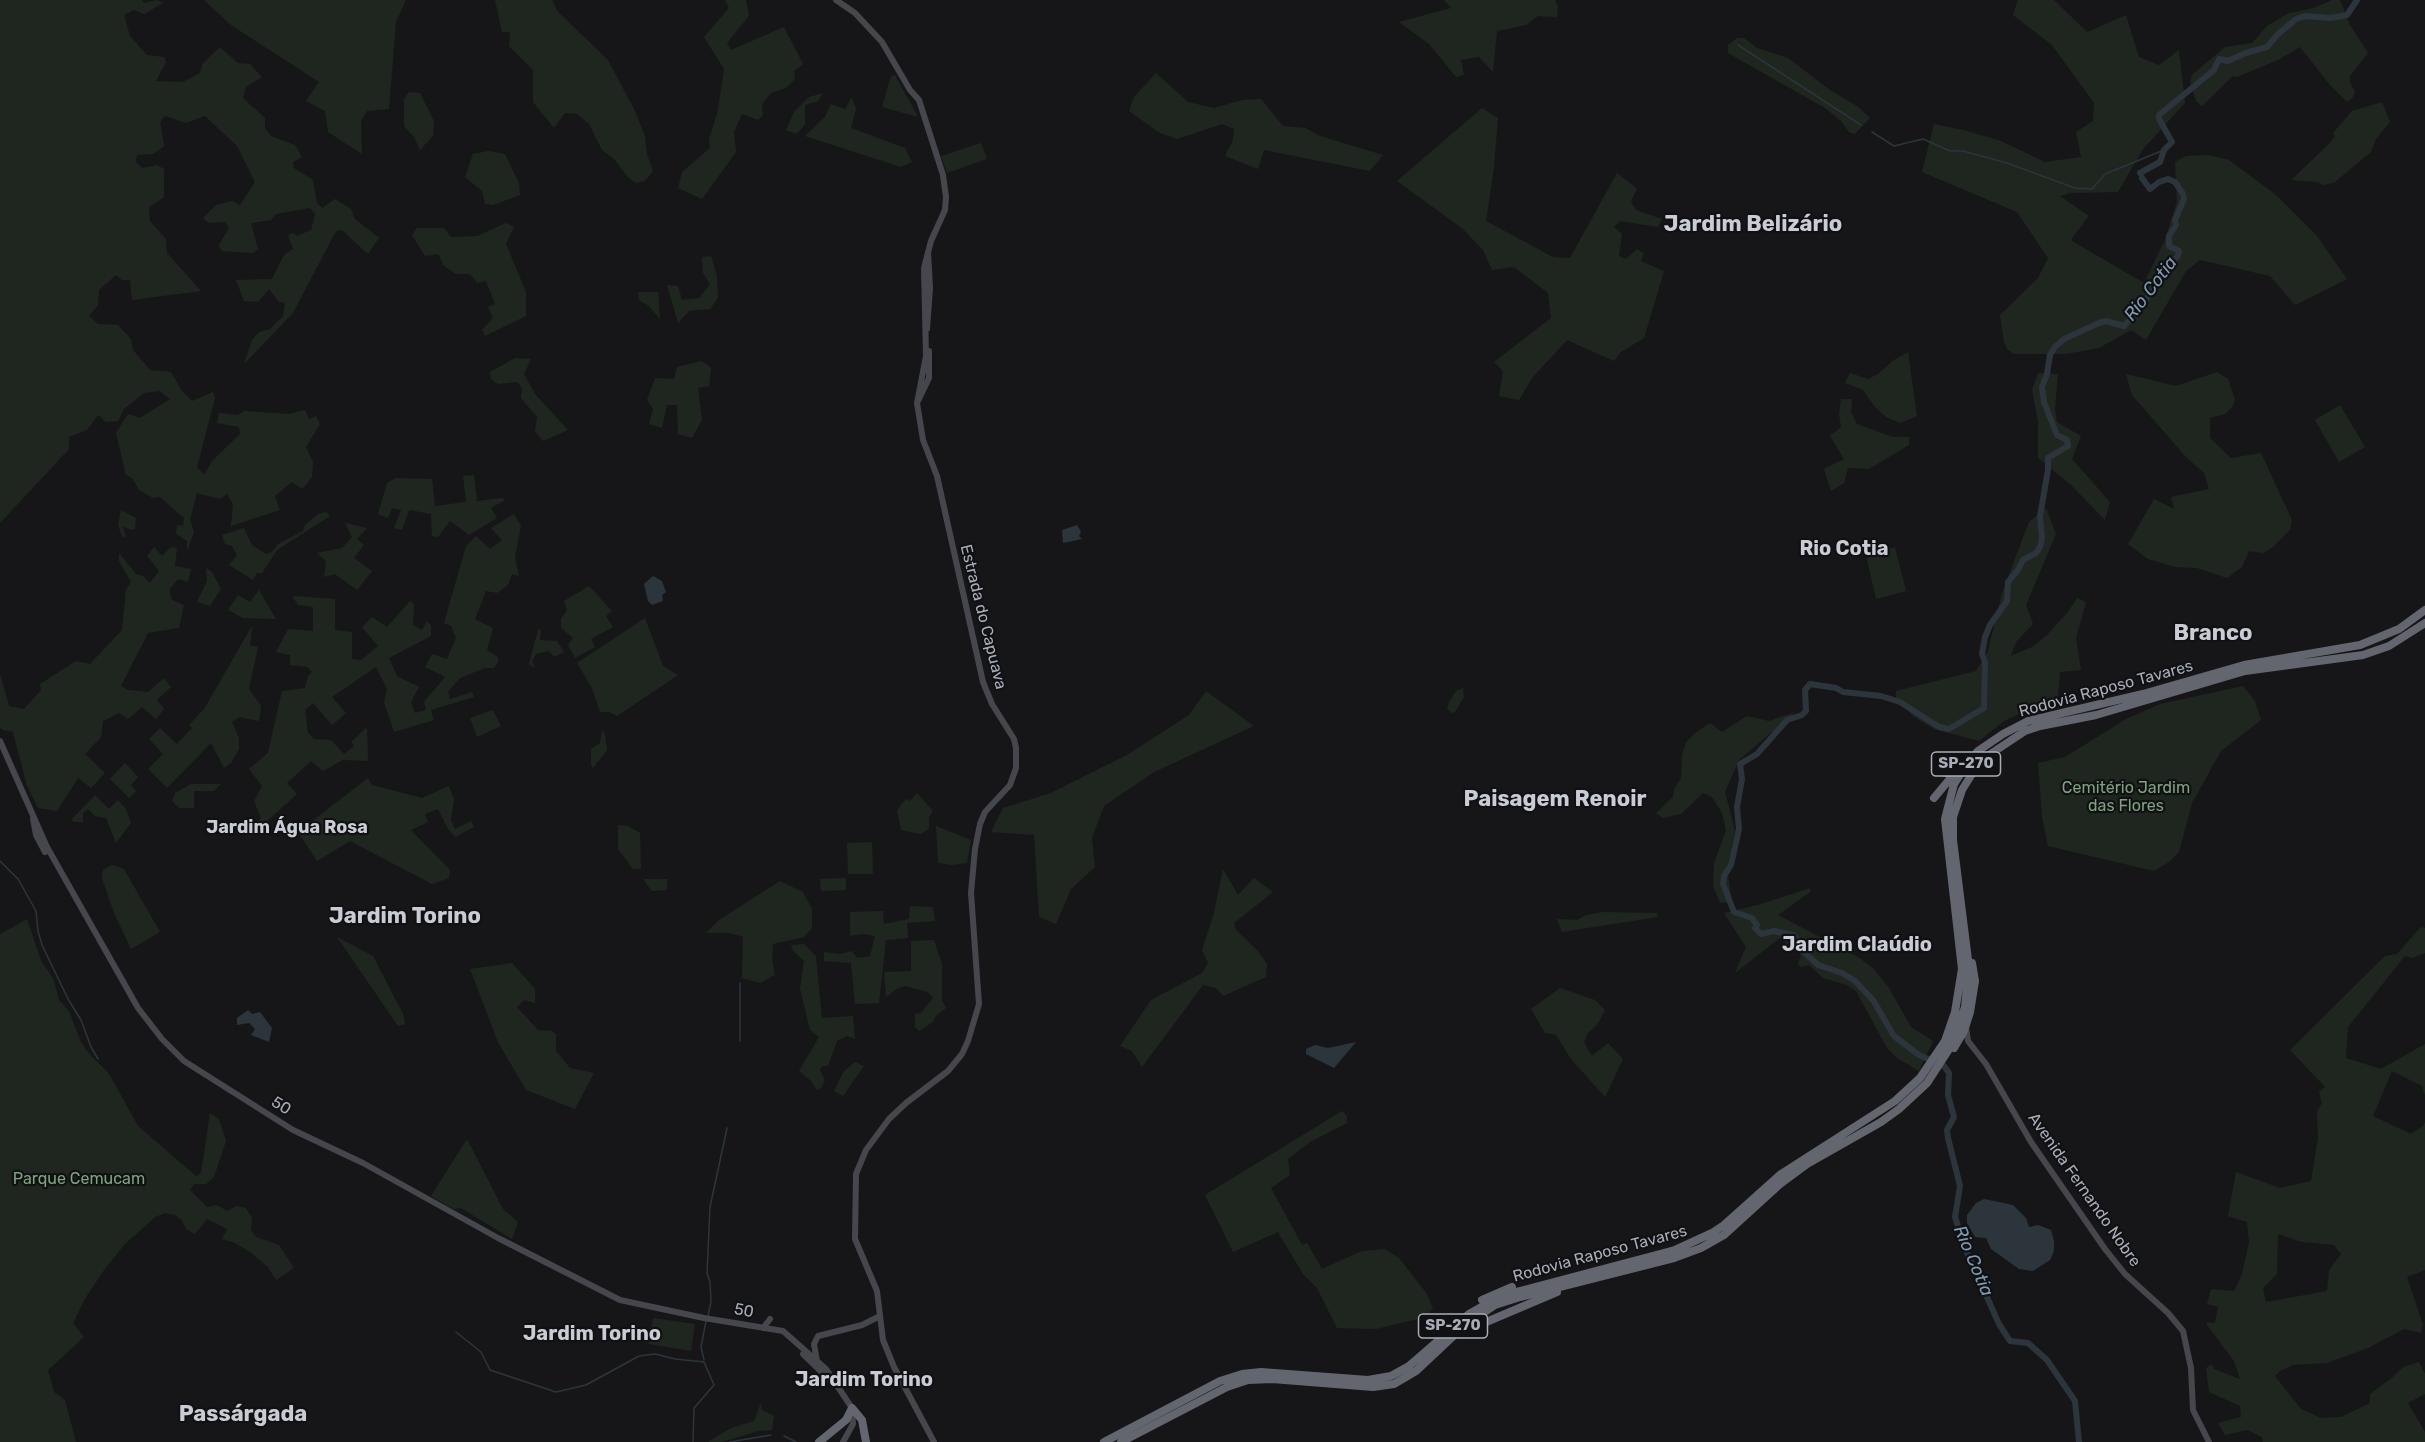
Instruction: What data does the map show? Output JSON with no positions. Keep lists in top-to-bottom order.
{
  "streets": {
    "highway": ["Rodovia Raposo Tavares", "SP-270"],
    "main road": ["Estrada do Capuava", "50", "Avenida Fernando Nobre"]
  },
  "districts": [
    "Jardim Belizário",
    "Rio Cotia",
    "Branco",
    "Paisagem Renoir",
    "Jardim Água Rosa",
    "Jardim Torino",
    "Jardim Claúdio",
    "Jardim Torino",
    "Jardim Torino",
    "Passárgada"
  ],
  "water": ["Rio Cotia"],
  "parks": ["Cemitério Jardim das Flores", "Parque Cemucam"]
}
